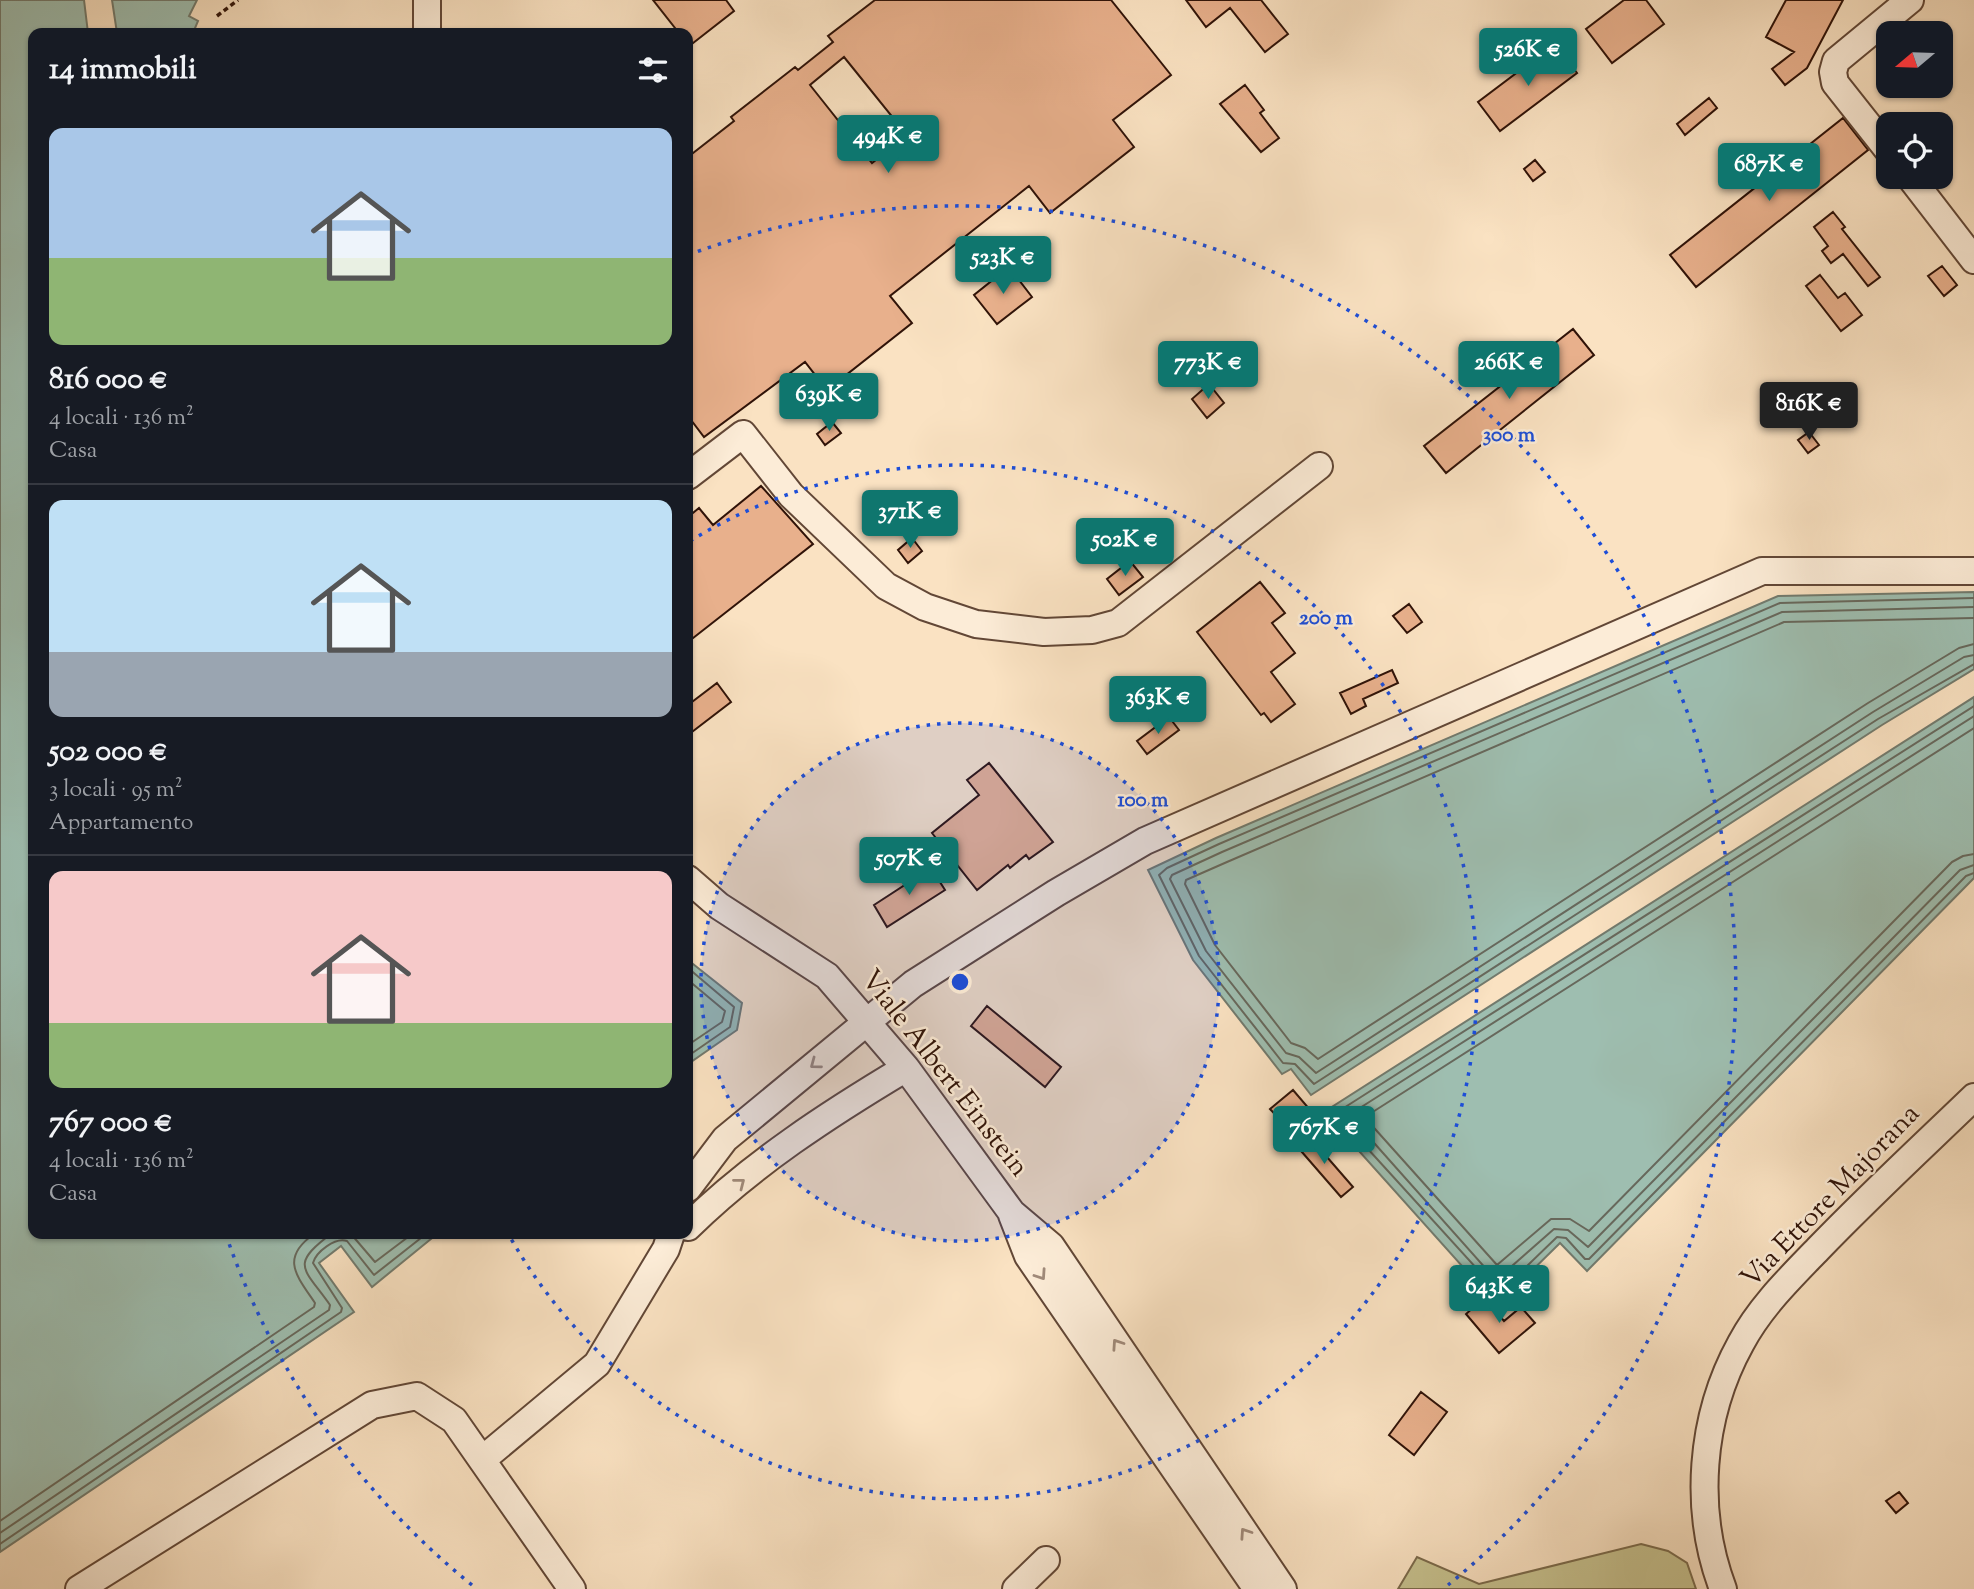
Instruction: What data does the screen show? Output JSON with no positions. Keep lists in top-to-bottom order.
{
  "streets": {
    "street": ["Viale Albert Einstein", "Via Ettore Majorana"]
  },
  "north": "left",
  "page": {
    "price": [
      "526K €",
      "494K €",
      "687K €",
      "523K €",
      "773K €",
      "266K €",
      "639K €",
      "816K €",
      "371K €",
      "502K €",
      "363K €",
      "507K €",
      "767K €",
      "643K €"
    ],
    "heading": "14 immobili",
    "list": [
      {
        "name": "816 000 €",
        "note": "4 locali · 136 m² · Casa"
      },
      {
        "name": "502 000 €",
        "note": "3 locali · 95 m² · Appartamento"
      },
      {
        "name": "767 000 €",
        "note": "4 locali · 136 m² · Casa"
      }
    ]
  },
  "rings": ["300 m", "200 m", "100 m"]
}
